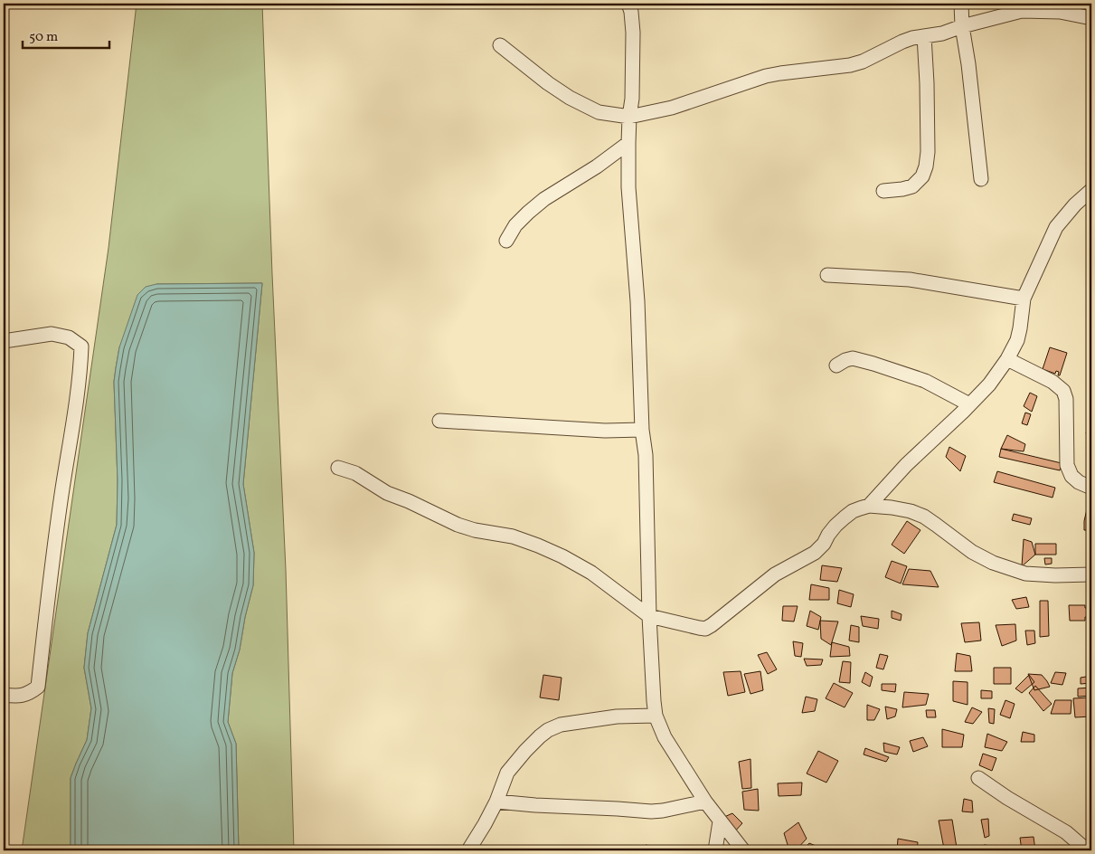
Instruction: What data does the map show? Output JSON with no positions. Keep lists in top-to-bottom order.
{
  "scale_bar": "50 m"
}
